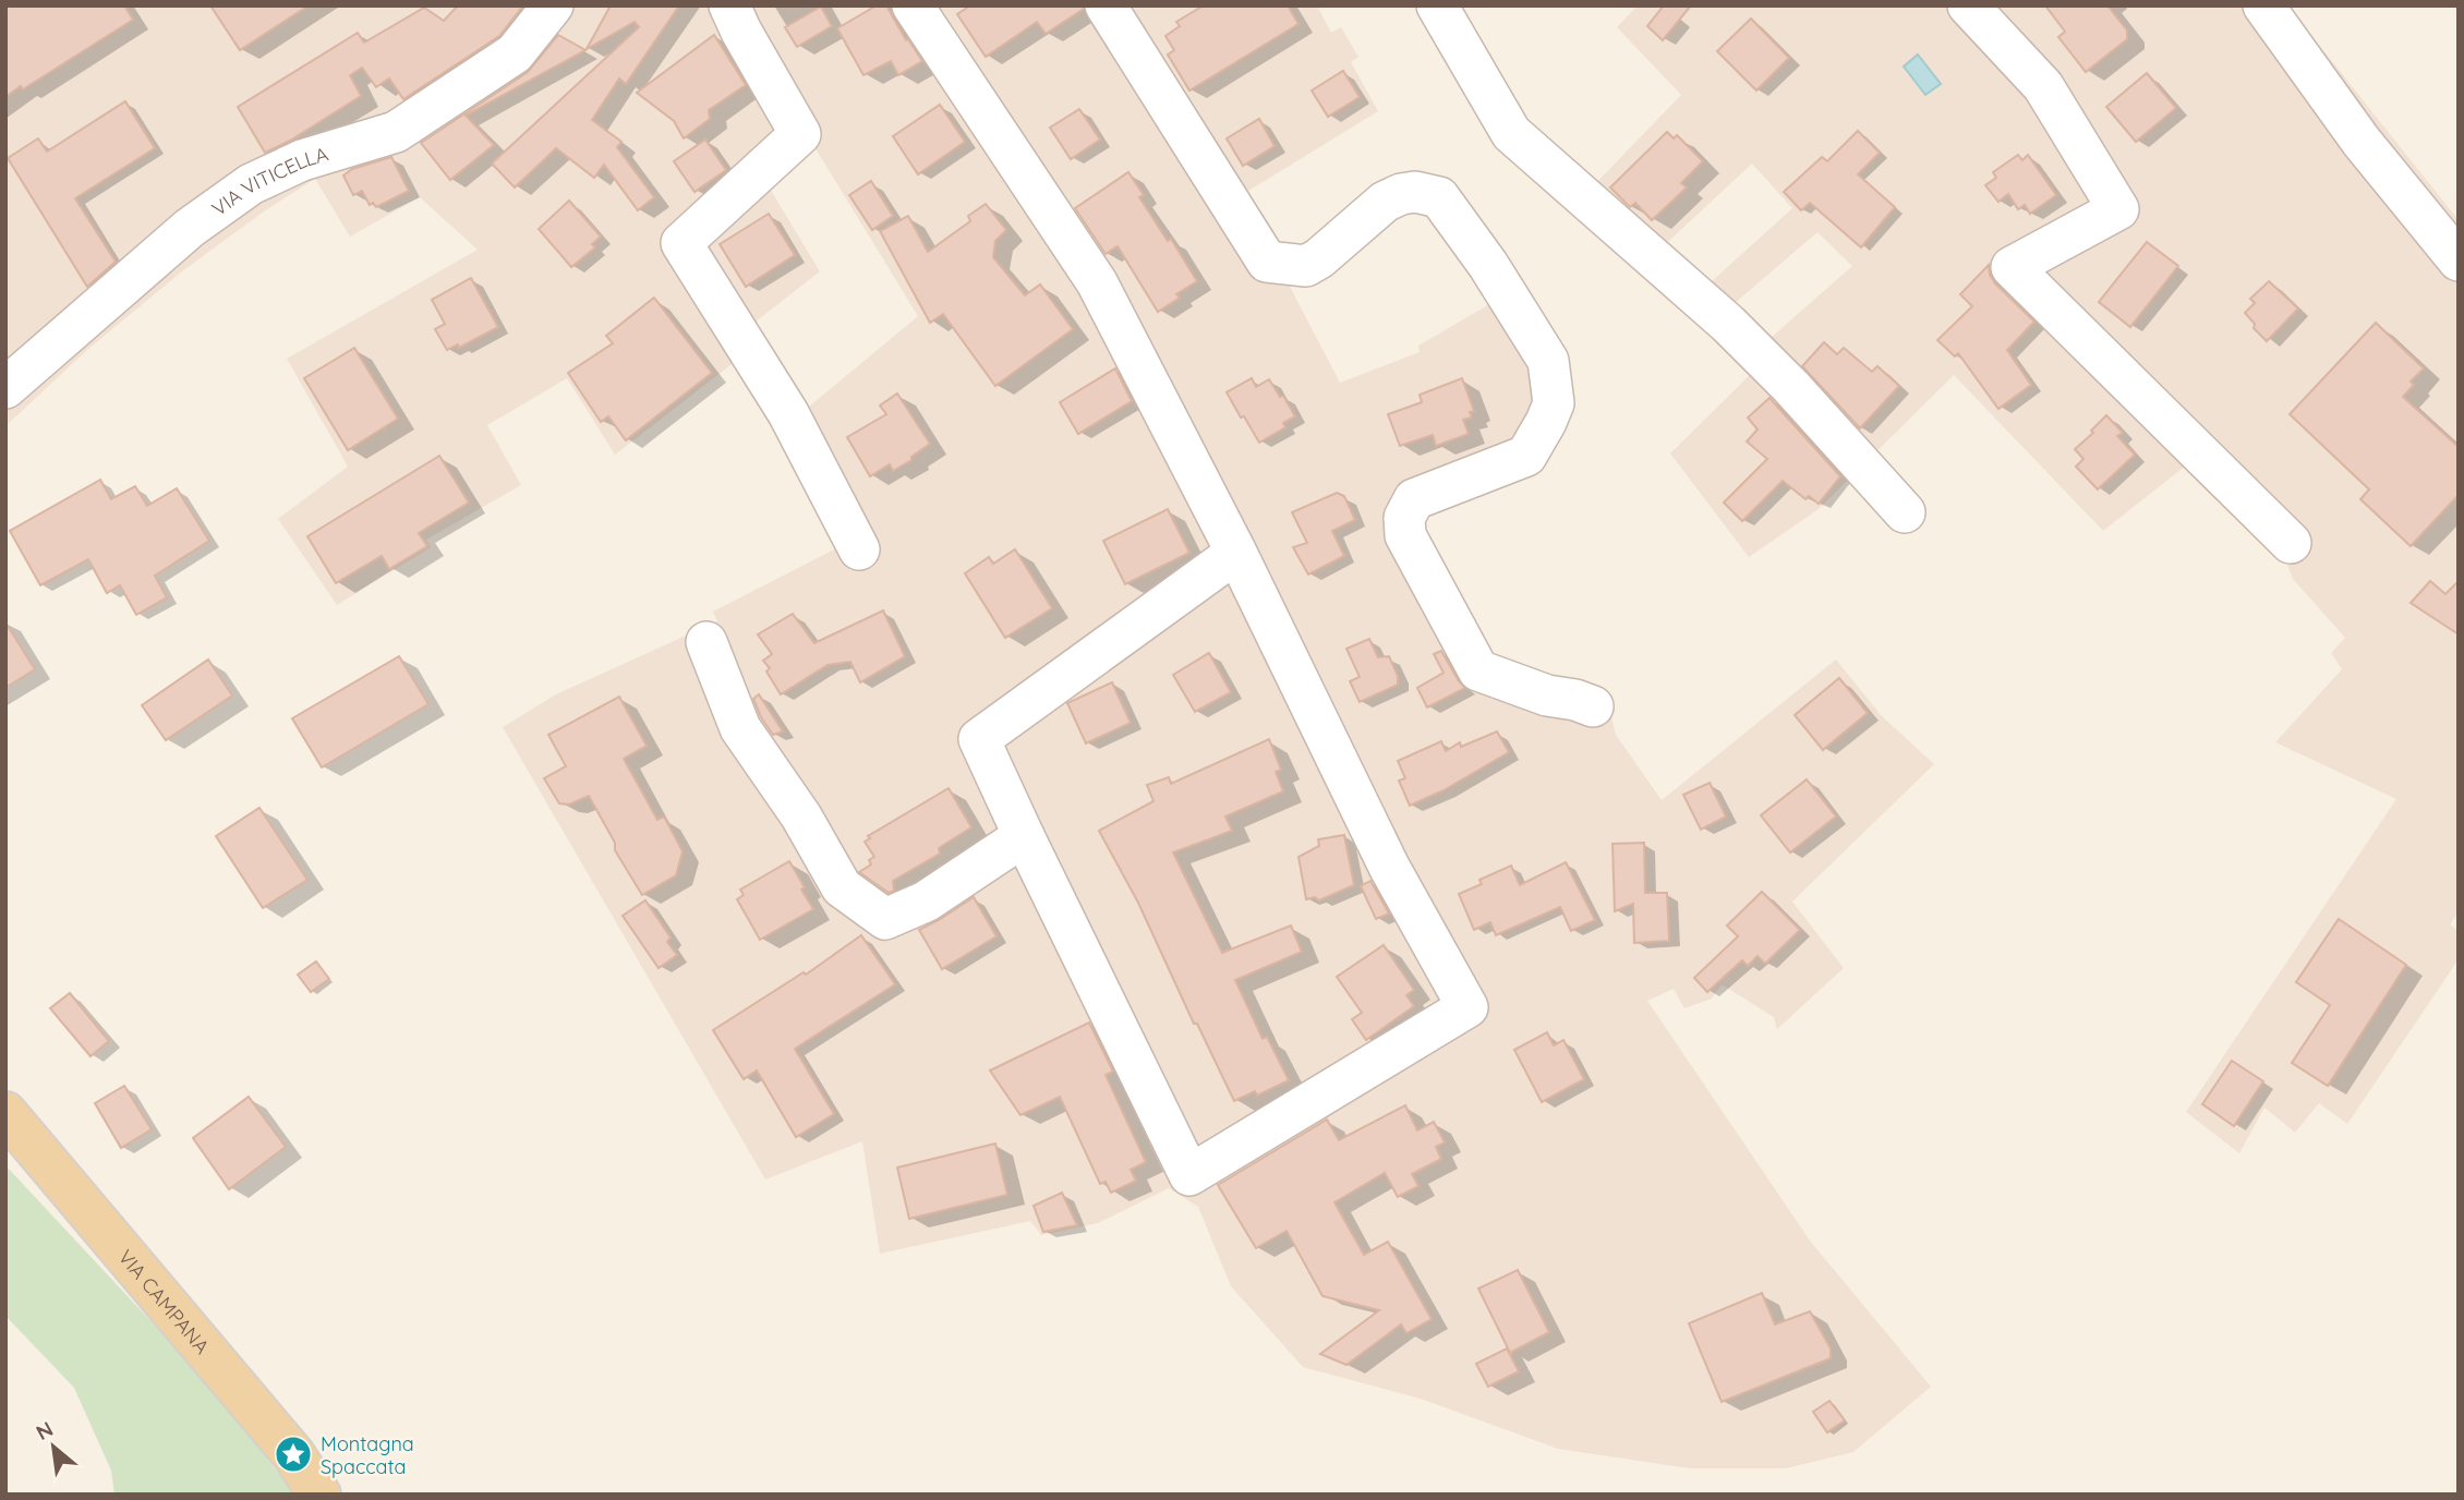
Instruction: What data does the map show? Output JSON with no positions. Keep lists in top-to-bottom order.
{
  "streets": {
    "main road": ["VIA CAMPANA"],
    "street": ["VIA VITICELLA"]
  },
  "places": {
    "place": ["Montagna Spaccata"]
  },
  "north": "top left"
}
